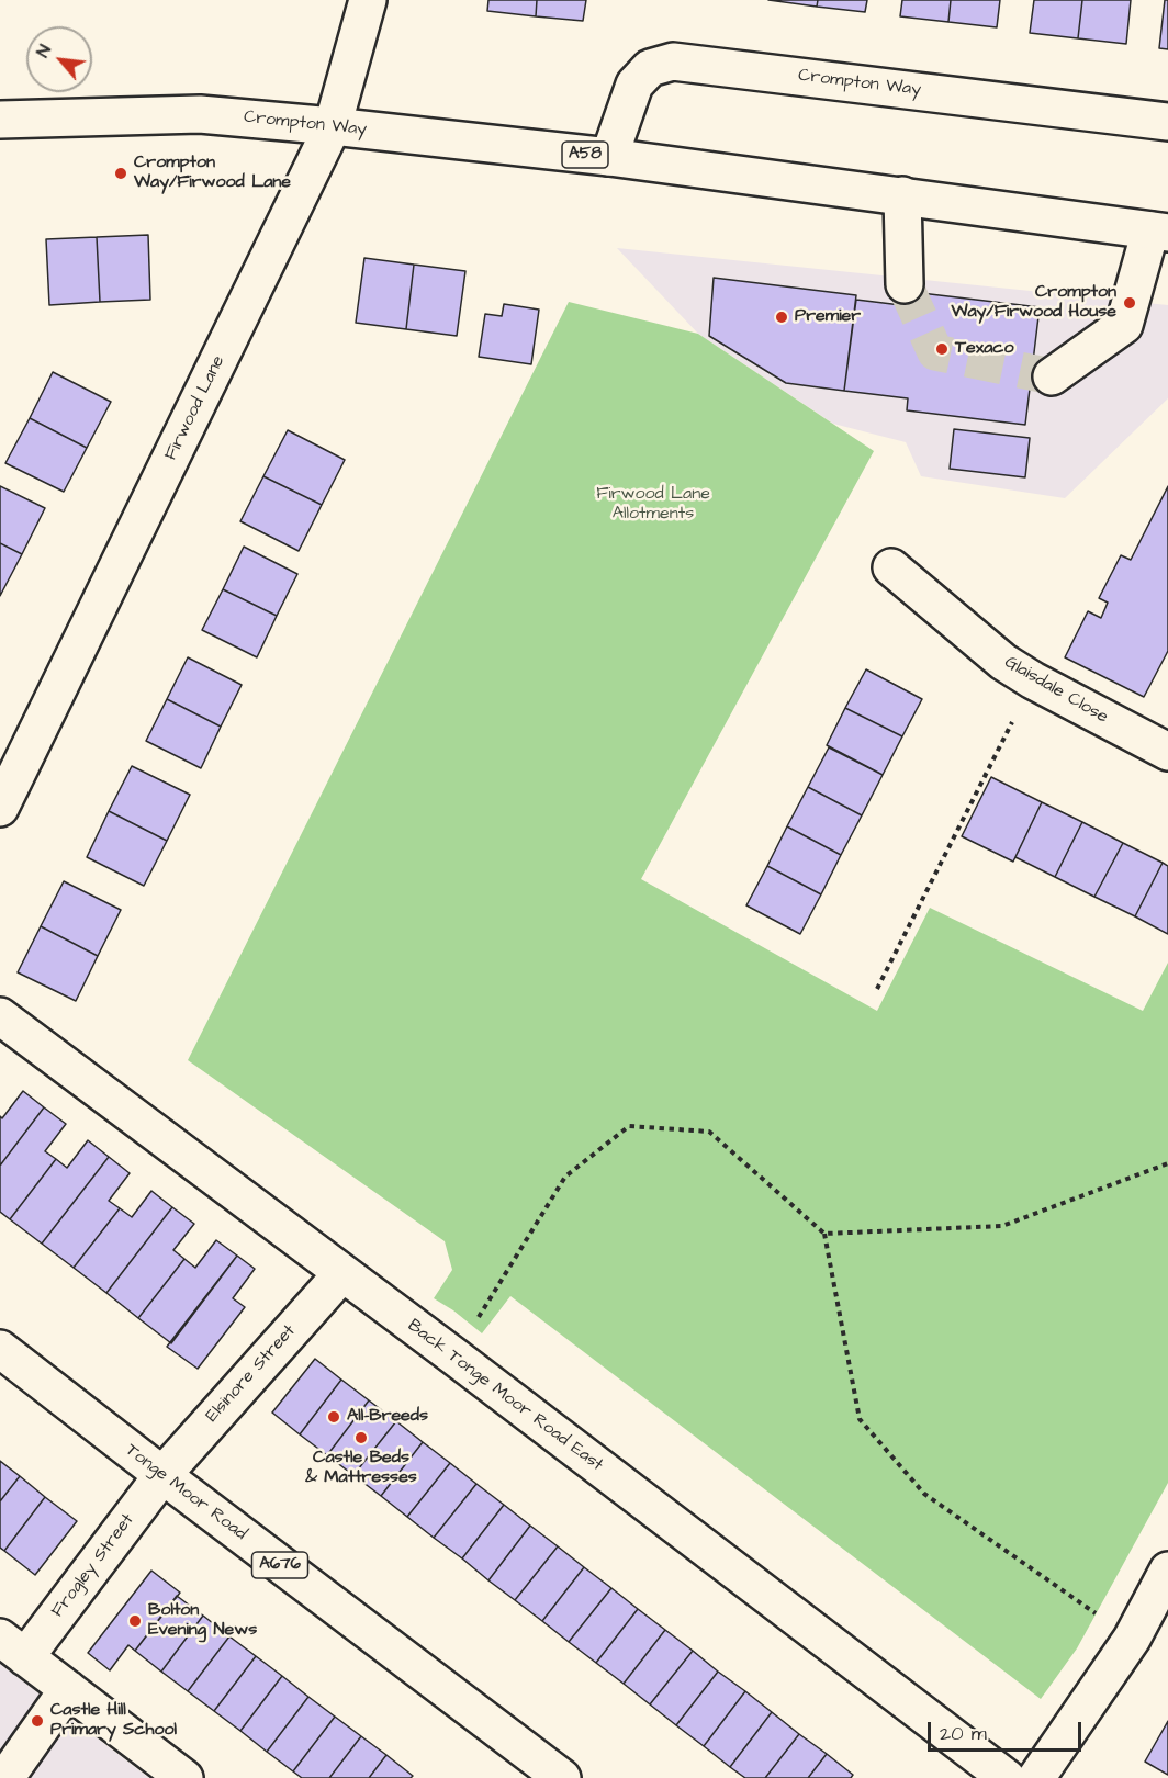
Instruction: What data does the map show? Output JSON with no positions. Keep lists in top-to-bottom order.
{
  "streets": {
    "main road": [
      "Crompton Way",
      "A58",
      "Firwood Lane",
      "Glaisdale Close",
      "Elsinore Street",
      "Back Tonge Moor Road East",
      "Tonge Moor Road",
      "A676",
      "Frogley Street"
    ]
  },
  "crossings": [
    ["Crompton Way", "Firwood Lane"],
    ["Elsinore Street", "Back Tonge Moor Road East"],
    ["Elsinore Street", "Tonge Moor Road"],
    ["Elsinore Street", "Frogley Street"],
    ["Tonge Moor Road", "Frogley Street"]
  ],
  "parks": ["Firwood Lane Allotments"],
  "places": [
    "Crompton Way/Firwood Lane",
    "Crompton Way/Firwood House",
    "Premier",
    "Texaco",
    "All-Breeds",
    "Castle Beds & Mattresses",
    "Bolton Evening News",
    "Castle Hill Primary School"
  ],
  "scale_bar": "20 m",
  "north": "top left"
}
